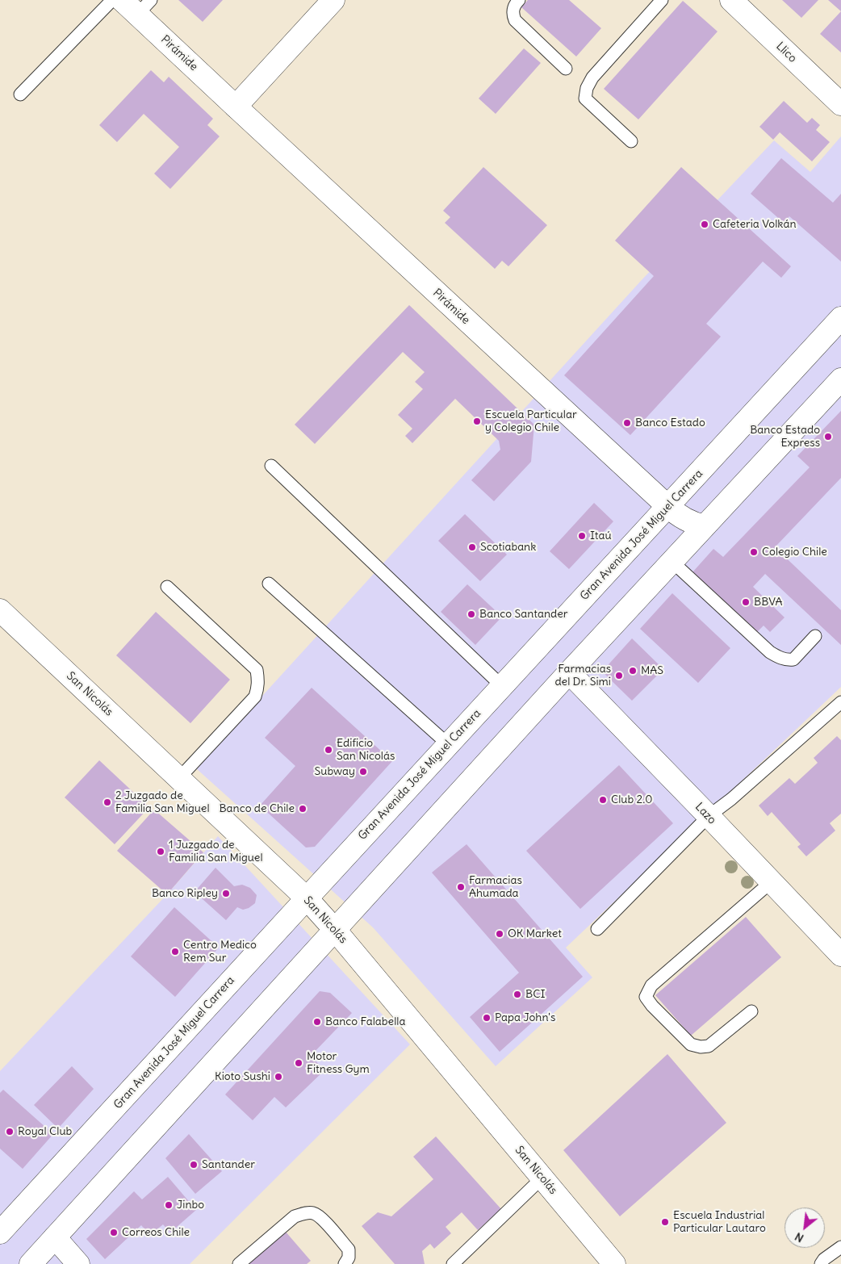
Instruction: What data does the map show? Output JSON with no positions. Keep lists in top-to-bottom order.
{
  "streets": {
    "main road": [
      "Llico",
      "Pirámide",
      "Gran Avenida José Miguel Carrera",
      "San Nicolás",
      "Lazo"
    ]
  },
  "crossings": [
    ["Pirámide", "Gran Avenida José Miguel Carrera"],
    ["Gran Avenida José Miguel Carrera", "San Nicolás"]
  ],
  "places": [
    "Cafeteria Volkán",
    "Escuela Particular y Colegio Chile",
    "Banco Estado",
    "Banco Estado Express",
    "Itaú",
    "Scotiabank",
    "Colegio Chile",
    "BBVA",
    "Banco Santander",
    "MAS",
    "Farmacias del Dr. Simi",
    "Edificio San Nicolás",
    "Subway",
    "Club 2.0",
    "2 Juzgado de Familia San Miguel",
    "Banco de Chile",
    "1 Juzgado de Familia San Miguel",
    "Farmacias Ahumada",
    "Banco Ripley",
    "OK Market",
    "Centro Medico Rem Sur",
    "BCI",
    "Papa John's",
    "Banco Falabella",
    "Motor Fitness Gym",
    "Kioto Sushi",
    "Royal Club",
    "Santander",
    "Jinbo",
    "Escuela Industrial Particular Lautaro",
    "Correos Chile"
  ],
  "north": "bottom left"
}
